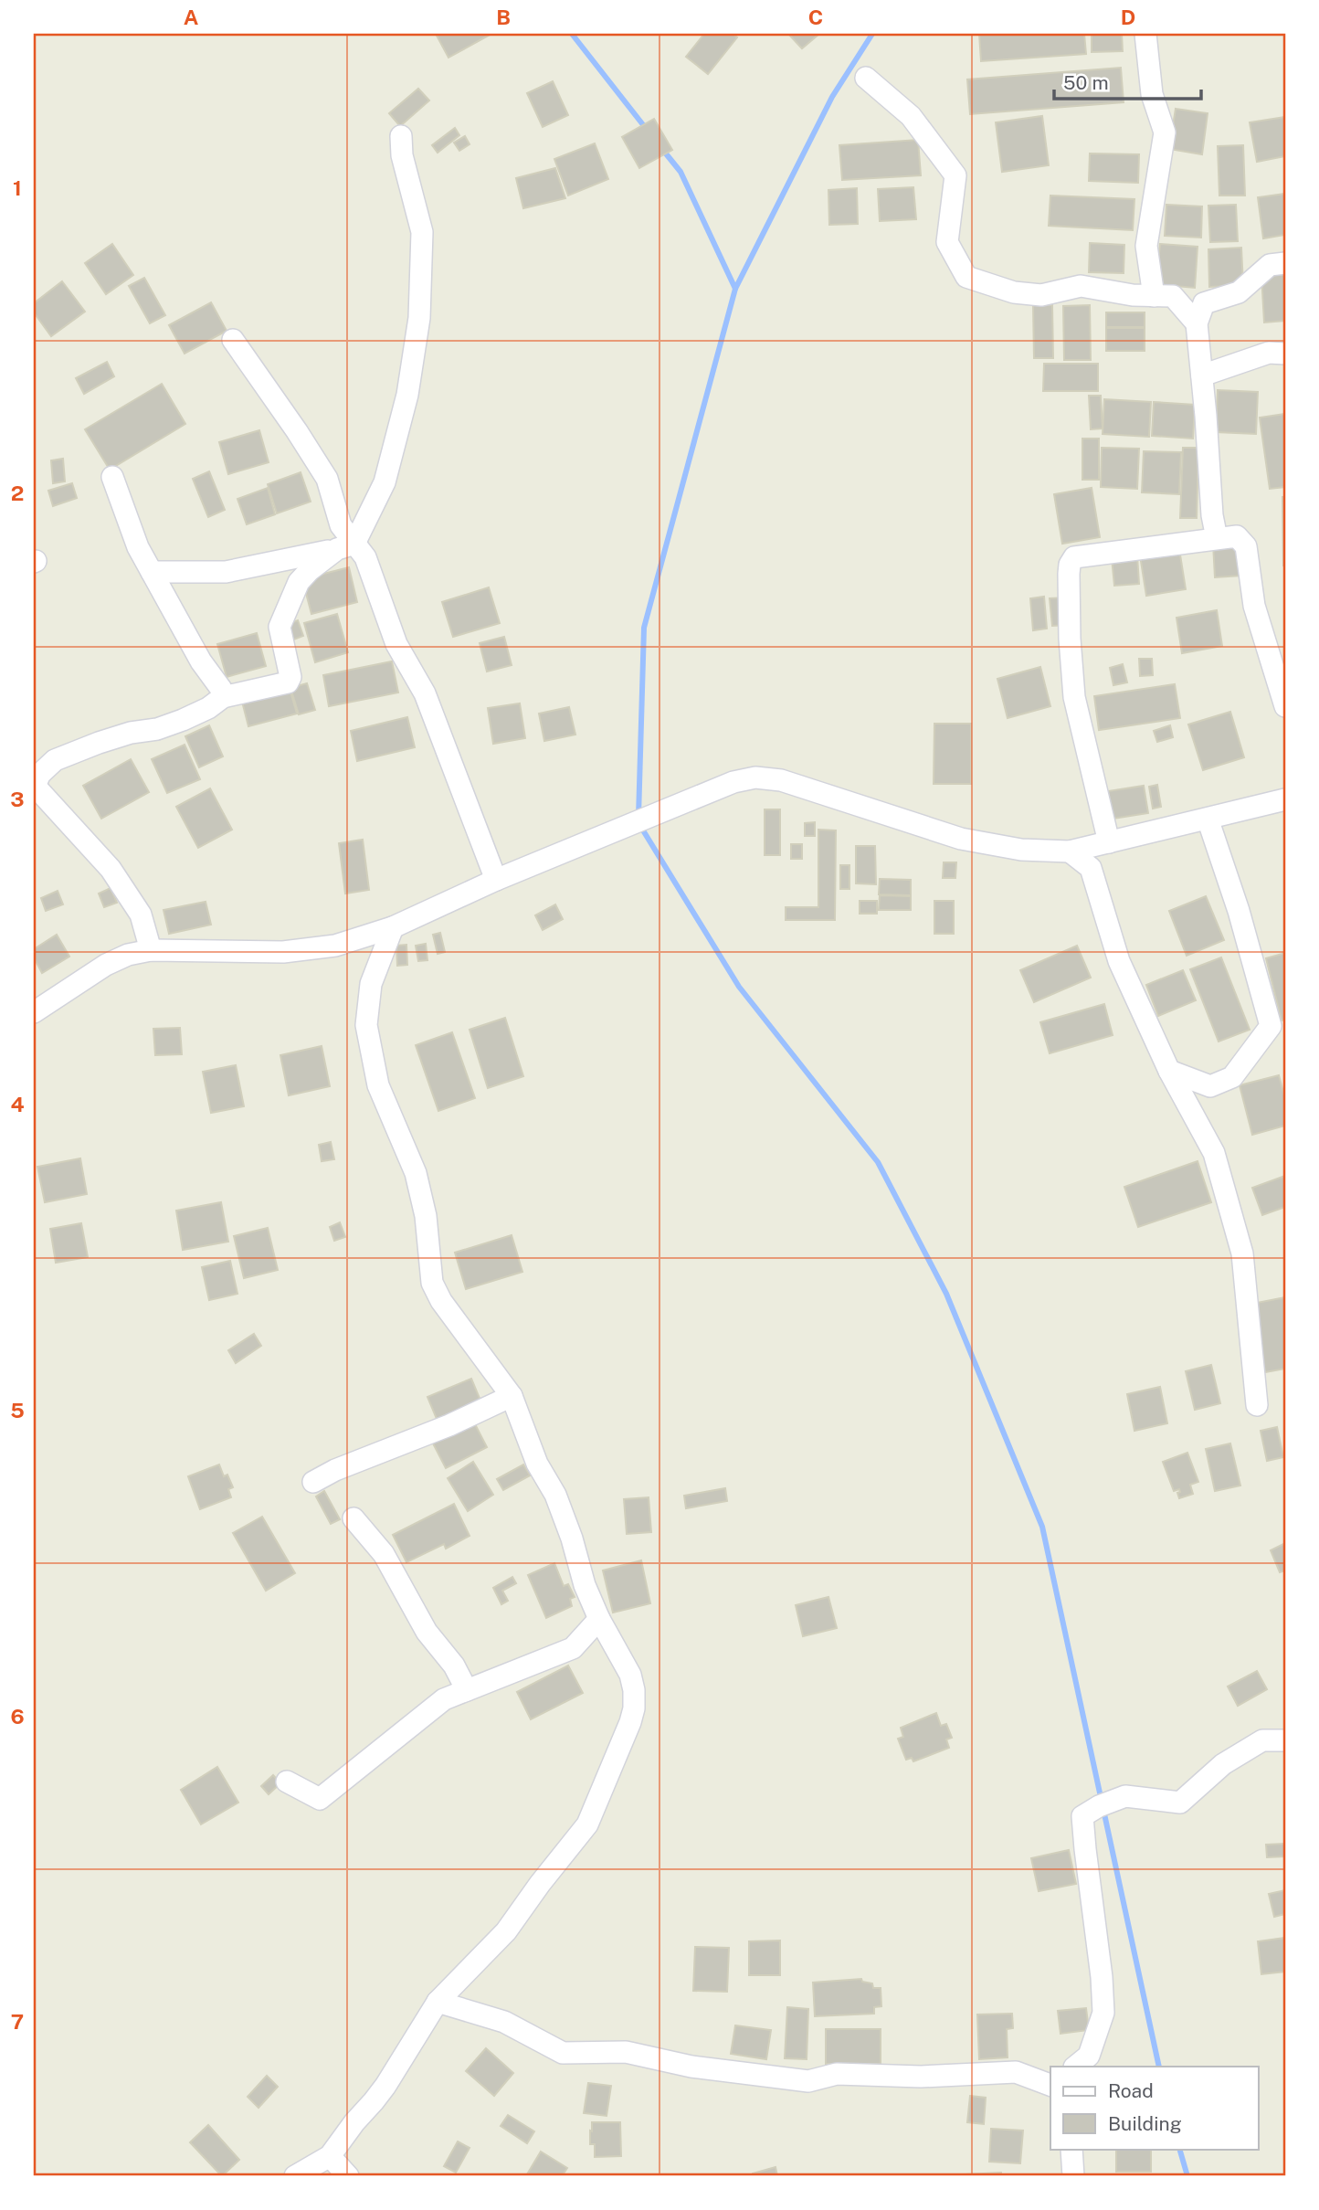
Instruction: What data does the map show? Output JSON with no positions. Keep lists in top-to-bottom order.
{
  "legend": ["Road", "Building"],
  "scale_bar": "50 m",
  "grid": {
    "columns": [
      "A",
      "B",
      "C",
      "D"
    ],
    "rows": [
      "1",
      "2",
      "3",
      "4",
      "5",
      "6",
      "7"
    ]
  }
}
